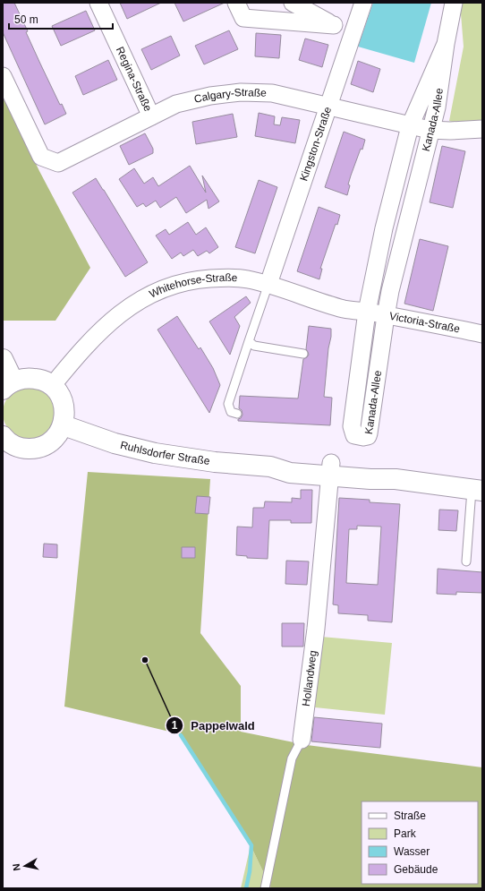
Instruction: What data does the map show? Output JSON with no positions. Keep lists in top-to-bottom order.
{
  "streets": {
    "main road": ["Ruhlsdorfer Straße"],
    "street": [
      "Regina-Straße",
      "Calgary-Straße",
      "Kanada-Allee",
      "Kingston-Straße",
      "Whitehorse-Straße",
      "Victoria-Straße",
      "Hollandweg"
    ]
  },
  "crossings": [
    ["Regina-Straße", "Calgary-Straße"],
    ["Calgary-Straße", "Kanada-Allee"],
    ["Calgary-Straße", "Kingston-Straße"],
    ["Kanada-Allee", "Whitehorse-Straße"],
    ["Kanada-Allee", "Victoria-Straße"],
    ["Kingston-Straße", "Whitehorse-Straße"],
    ["Whitehorse-Straße", "Victoria-Straße"],
    ["Ruhlsdorfer Straße", "Hollandweg"]
  ],
  "places": ["Pappelwald"],
  "legend": [
    "Straße",
    "Park",
    "Wasser",
    "Gebäude"
  ],
  "scale_bar": "50 m",
  "north": "left"
}
